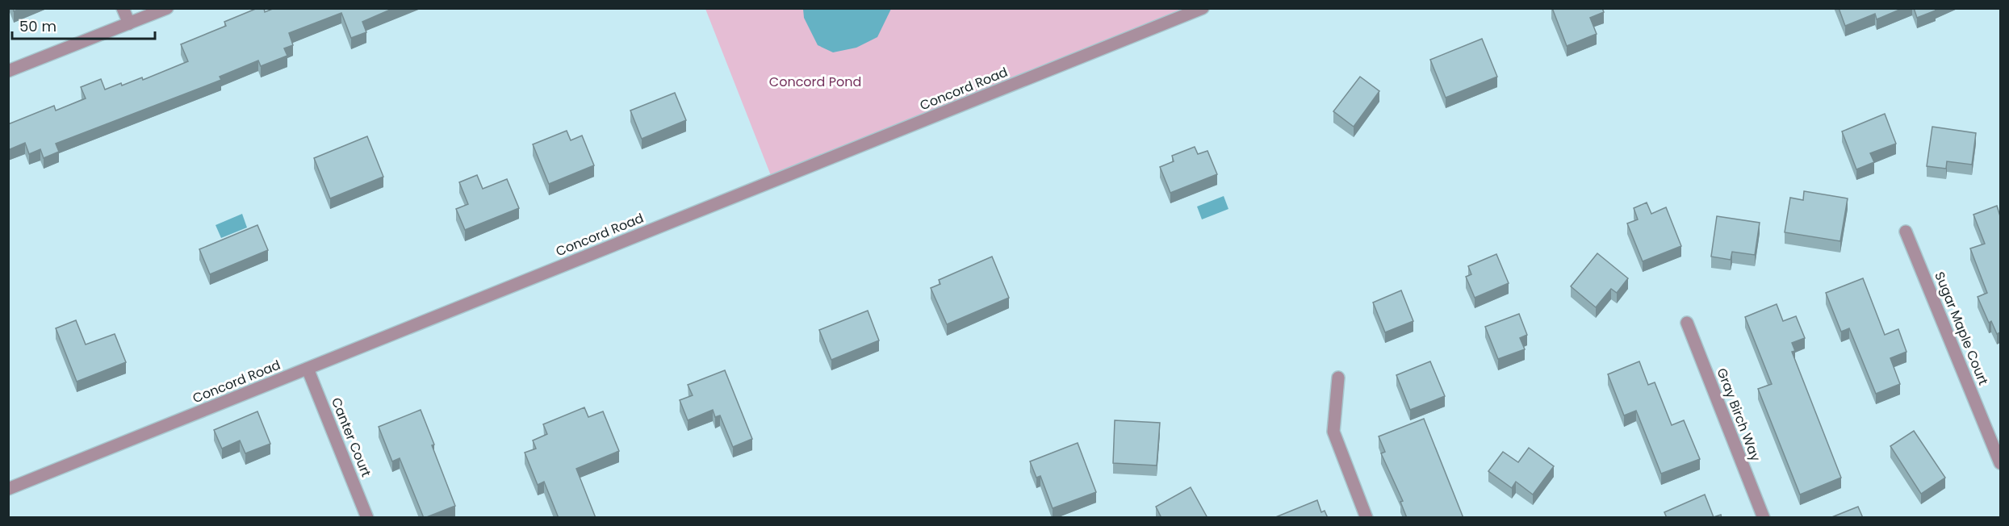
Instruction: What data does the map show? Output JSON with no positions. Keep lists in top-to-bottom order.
{
  "streets": {
    "street": [
      "Concord Road",
      "Sugar Maple Court",
      "Gray Birch Way",
      "Canter Court"
    ]
  },
  "crossings": [
    ["Concord Road", "Canter Court"]
  ],
  "parks": ["Concord Pond"],
  "scale_bar": "50 m"
}
